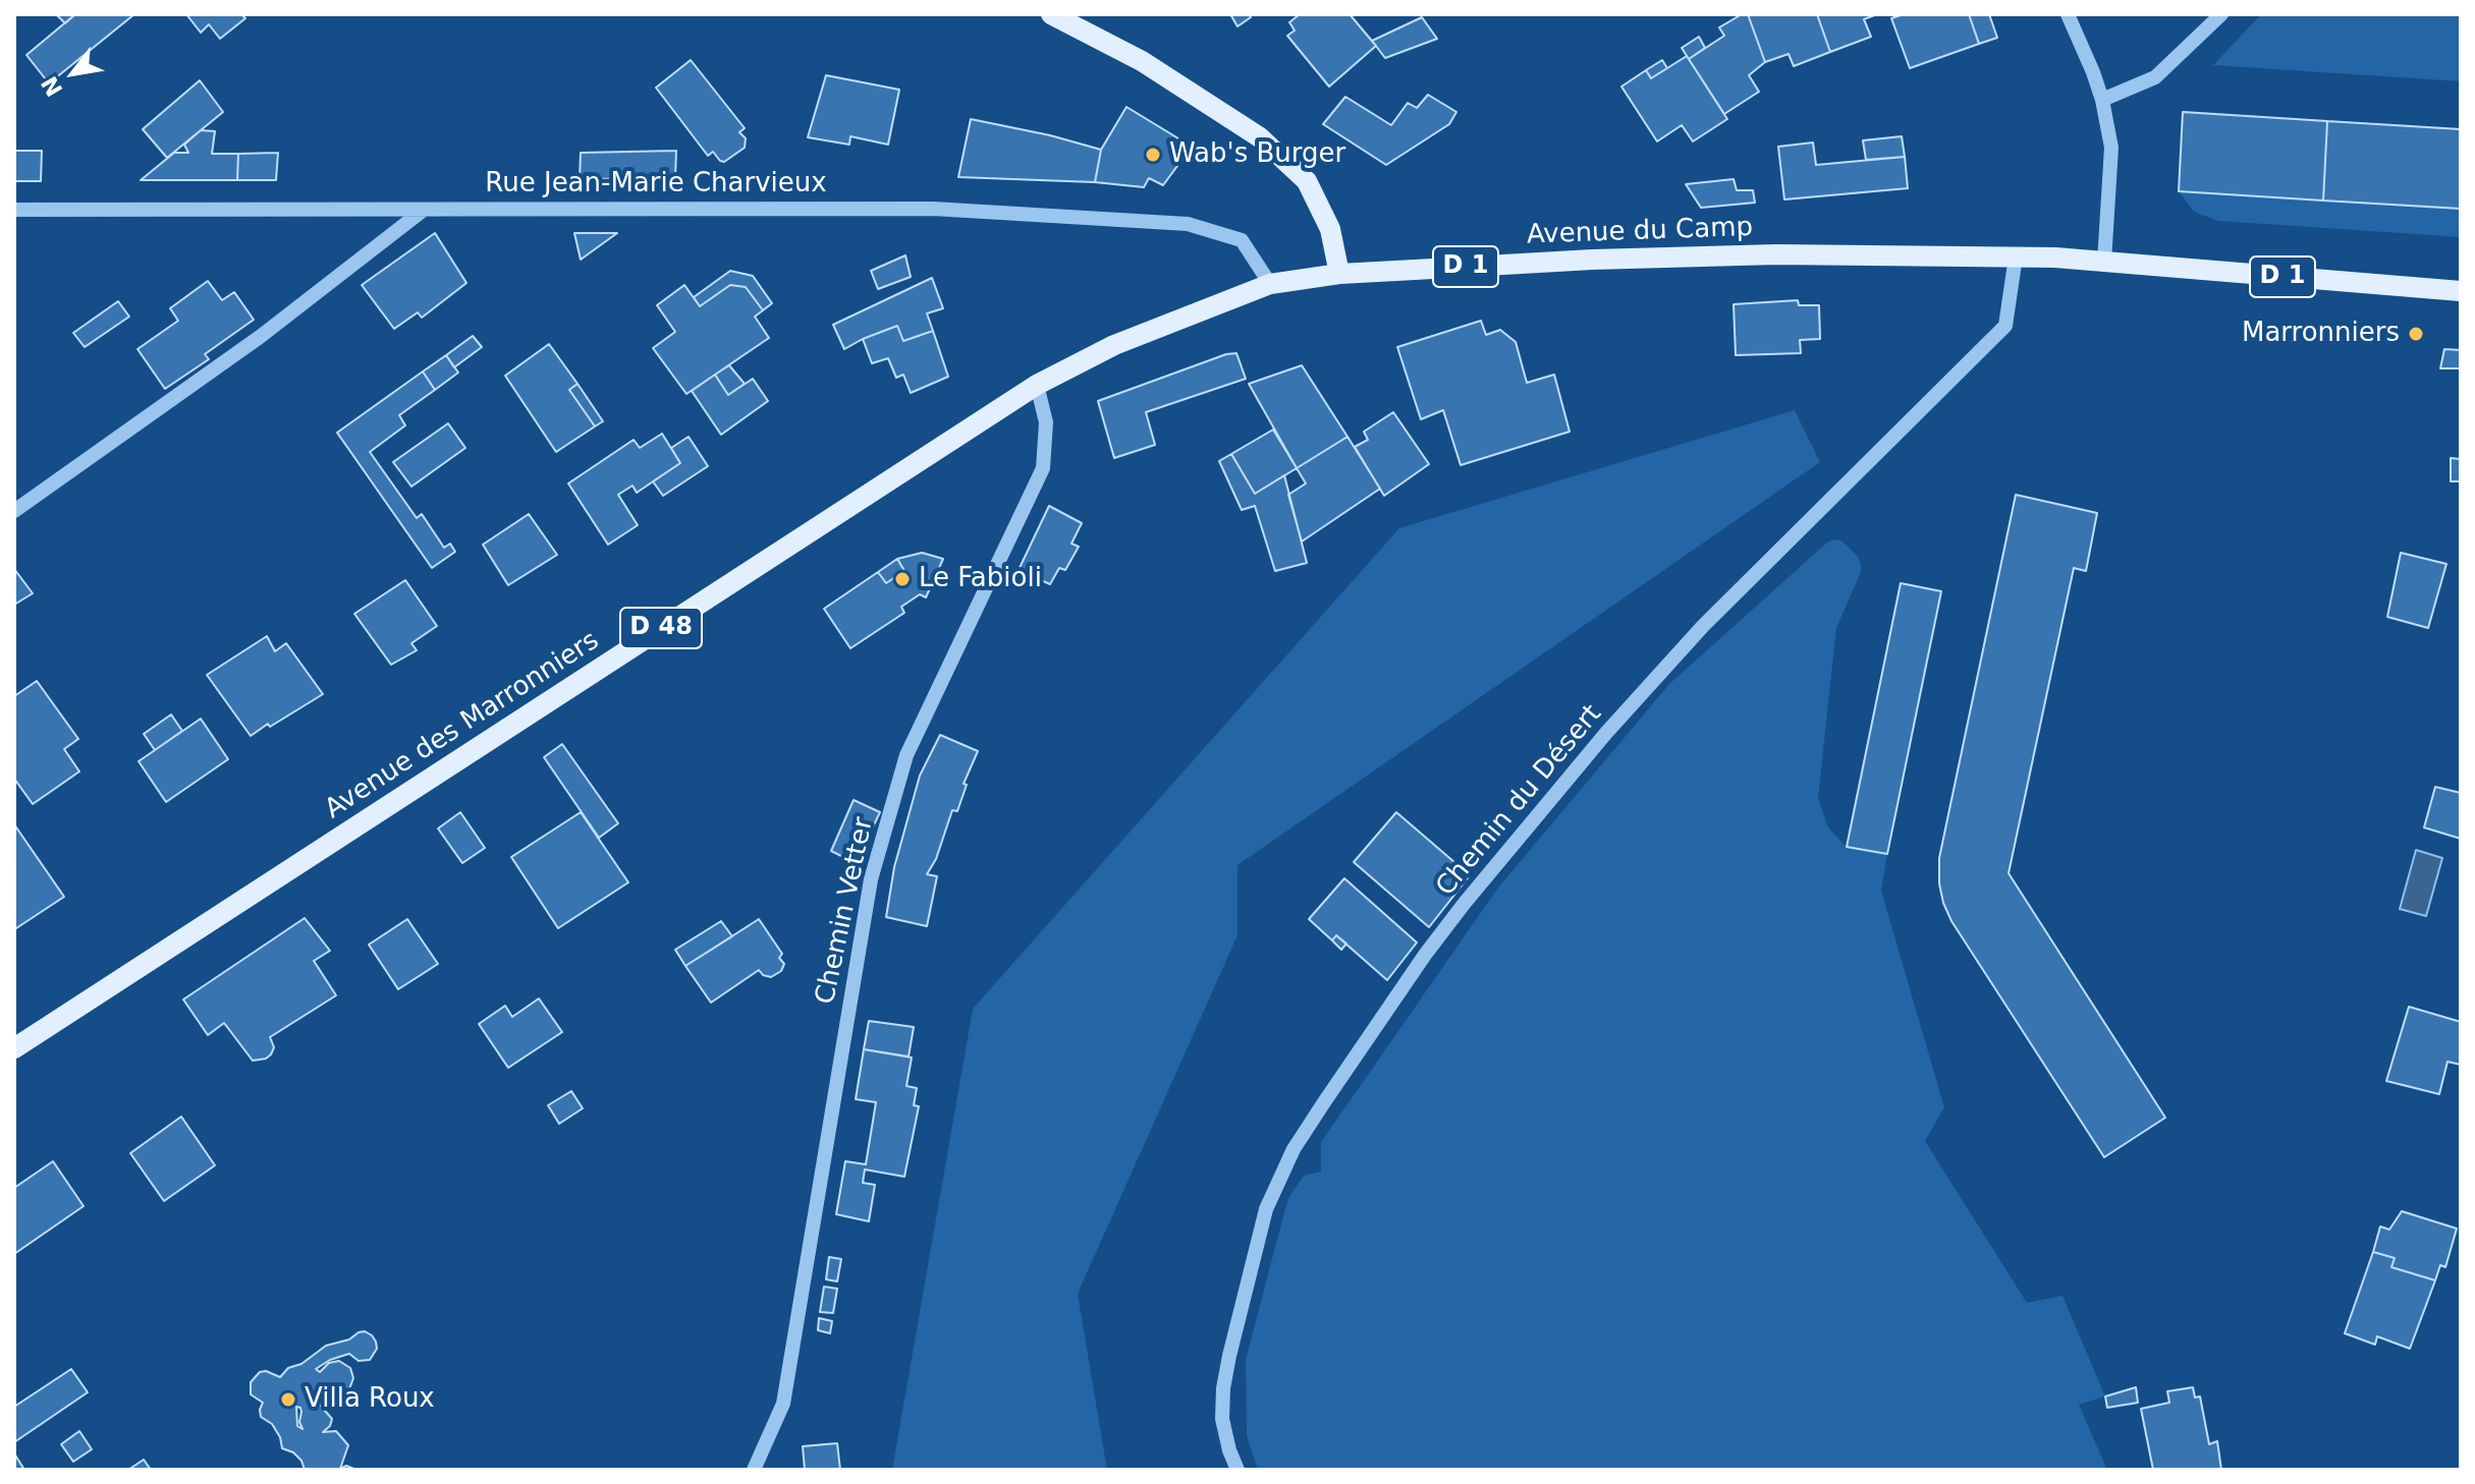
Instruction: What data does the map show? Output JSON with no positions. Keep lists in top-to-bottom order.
{
  "streets": {
    "main road": [
      "Avenue du Camp",
      "D 1",
      "D 48",
      "Avenue des Marronniers"
    ],
    "street": ["Rue Jean-Marie Charvieux", "Chemin du Désert", "Chemin Vetter"]
  },
  "crossings": [
    ["Rue Jean-Marie Charvieux", "Avenue des Marronniers"],
    ["Avenue du Camp", "D 1"],
    ["Avenue du Camp", "Avenue des Marronniers"],
    ["Avenue du Camp", "Chemin du Désert"],
    ["Avenue des Marronniers", "Chemin Vetter"]
  ],
  "places": [
    "Wab's Burger",
    "Marronniers",
    "Le Fabioli",
    "Villa Roux"
  ],
  "north": "bottom left"
}
